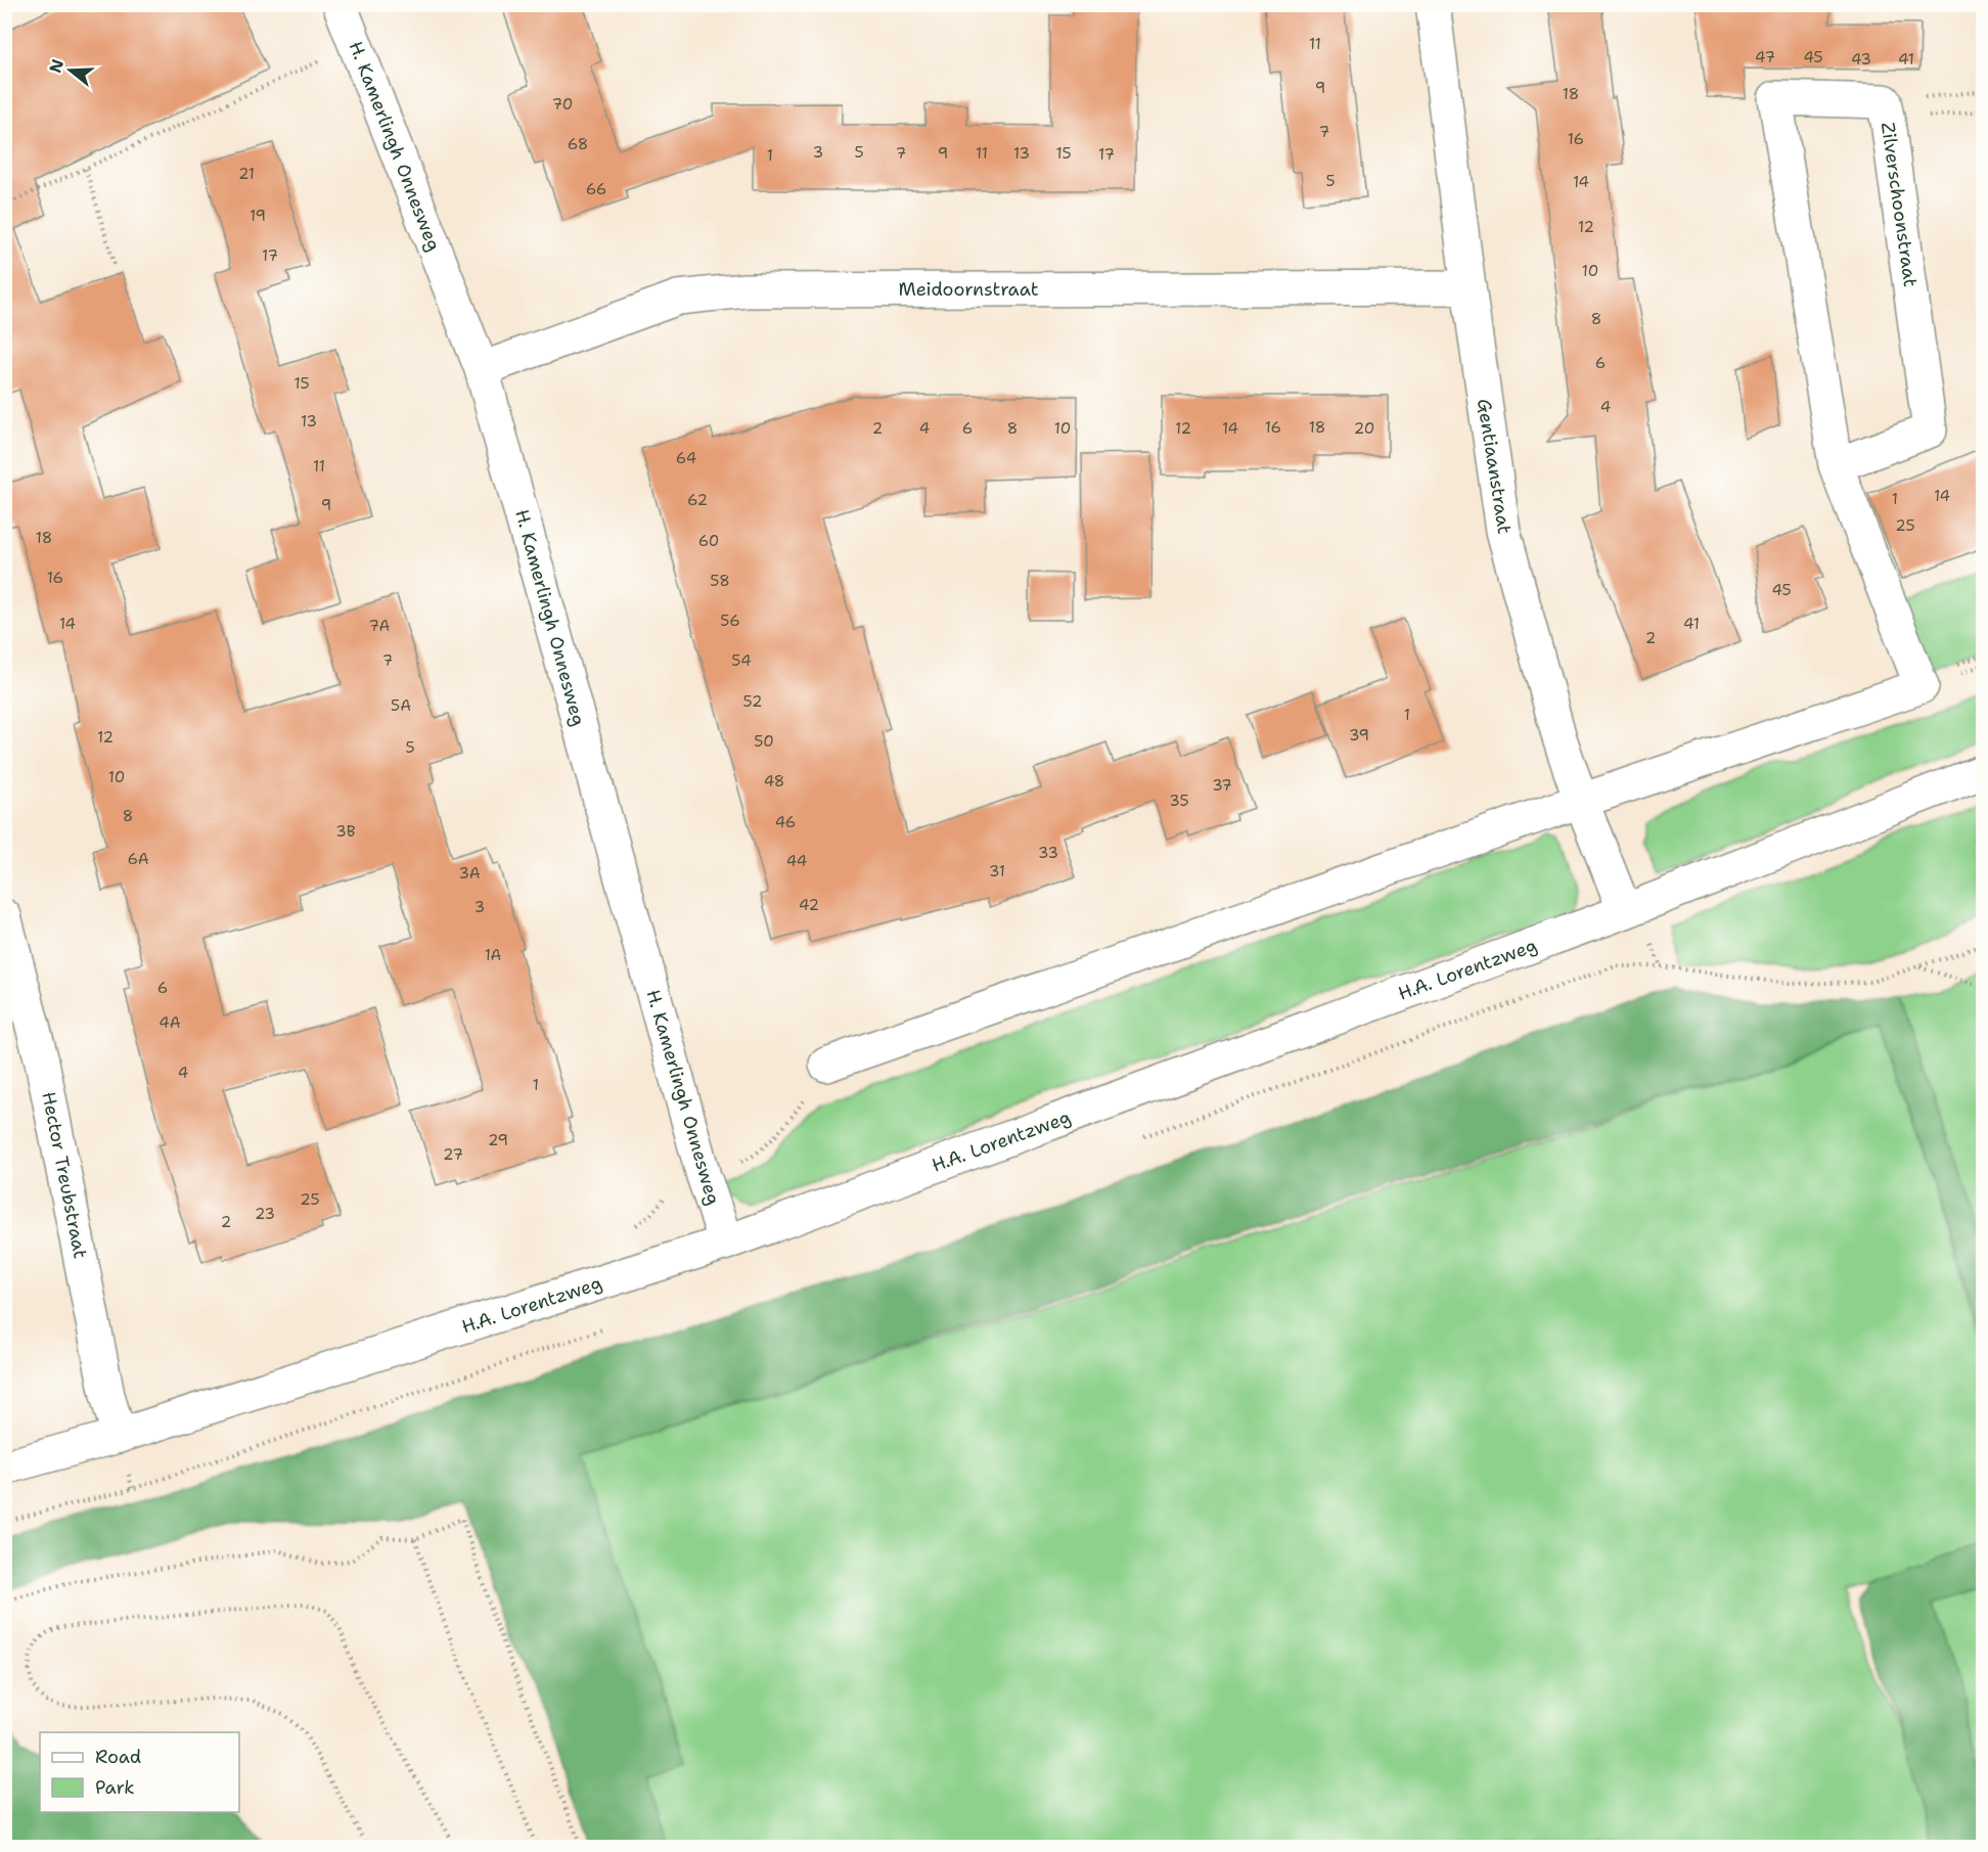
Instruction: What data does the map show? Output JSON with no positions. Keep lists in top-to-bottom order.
{
  "streets": {
    "street": [
      "H. Kamerlingh Onnesweg",
      "Zilverschoonstraat",
      "Meidoornstraat",
      "Gentiaanstraat",
      "H.A. Lorentzweg",
      "Hector Treubstraat"
    ]
  },
  "crossings": [
    ["H. Kamerlingh Onnesweg", "Meidoornstraat"],
    ["H. Kamerlingh Onnesweg", "H.A. Lorentzweg"],
    ["Zilverschoonstraat", "Gentiaanstraat"],
    ["Meidoornstraat", "Gentiaanstraat"],
    ["Gentiaanstraat", "H.A. Lorentzweg"],
    ["H.A. Lorentzweg", "Hector Treubstraat"]
  ],
  "house_numbers": [
    "11",
    "47",
    "45",
    "43",
    "41",
    "9",
    "18",
    "70",
    "7",
    "16",
    "68",
    "3",
    "5",
    "7",
    "9",
    "11",
    "13",
    "15",
    "17",
    "1",
    "21",
    "5",
    "14",
    "66",
    "19",
    "12",
    "17",
    "10",
    "8",
    "6",
    "15",
    "4",
    "13",
    "16",
    "18",
    "2",
    "4",
    "6",
    "8",
    "10",
    "12",
    "14",
    "20",
    "64",
    "11",
    "14",
    "1",
    "62",
    "9",
    "25",
    "18",
    "60",
    "16",
    "58",
    "45",
    "56",
    "14",
    "41",
    "7A",
    "2",
    "7",
    "54",
    "52",
    "5A",
    "1",
    "39",
    "12",
    "50",
    "5",
    "10",
    "48",
    "37",
    "35",
    "8",
    "46",
    "3B",
    "33",
    "6A",
    "44",
    "31",
    "3A",
    "42",
    "3",
    "1A",
    "6",
    "4A",
    "4",
    "1",
    "29",
    "27",
    "25",
    "23",
    "2"
  ],
  "legend": ["Road", "Park"],
  "north": "left"
}
